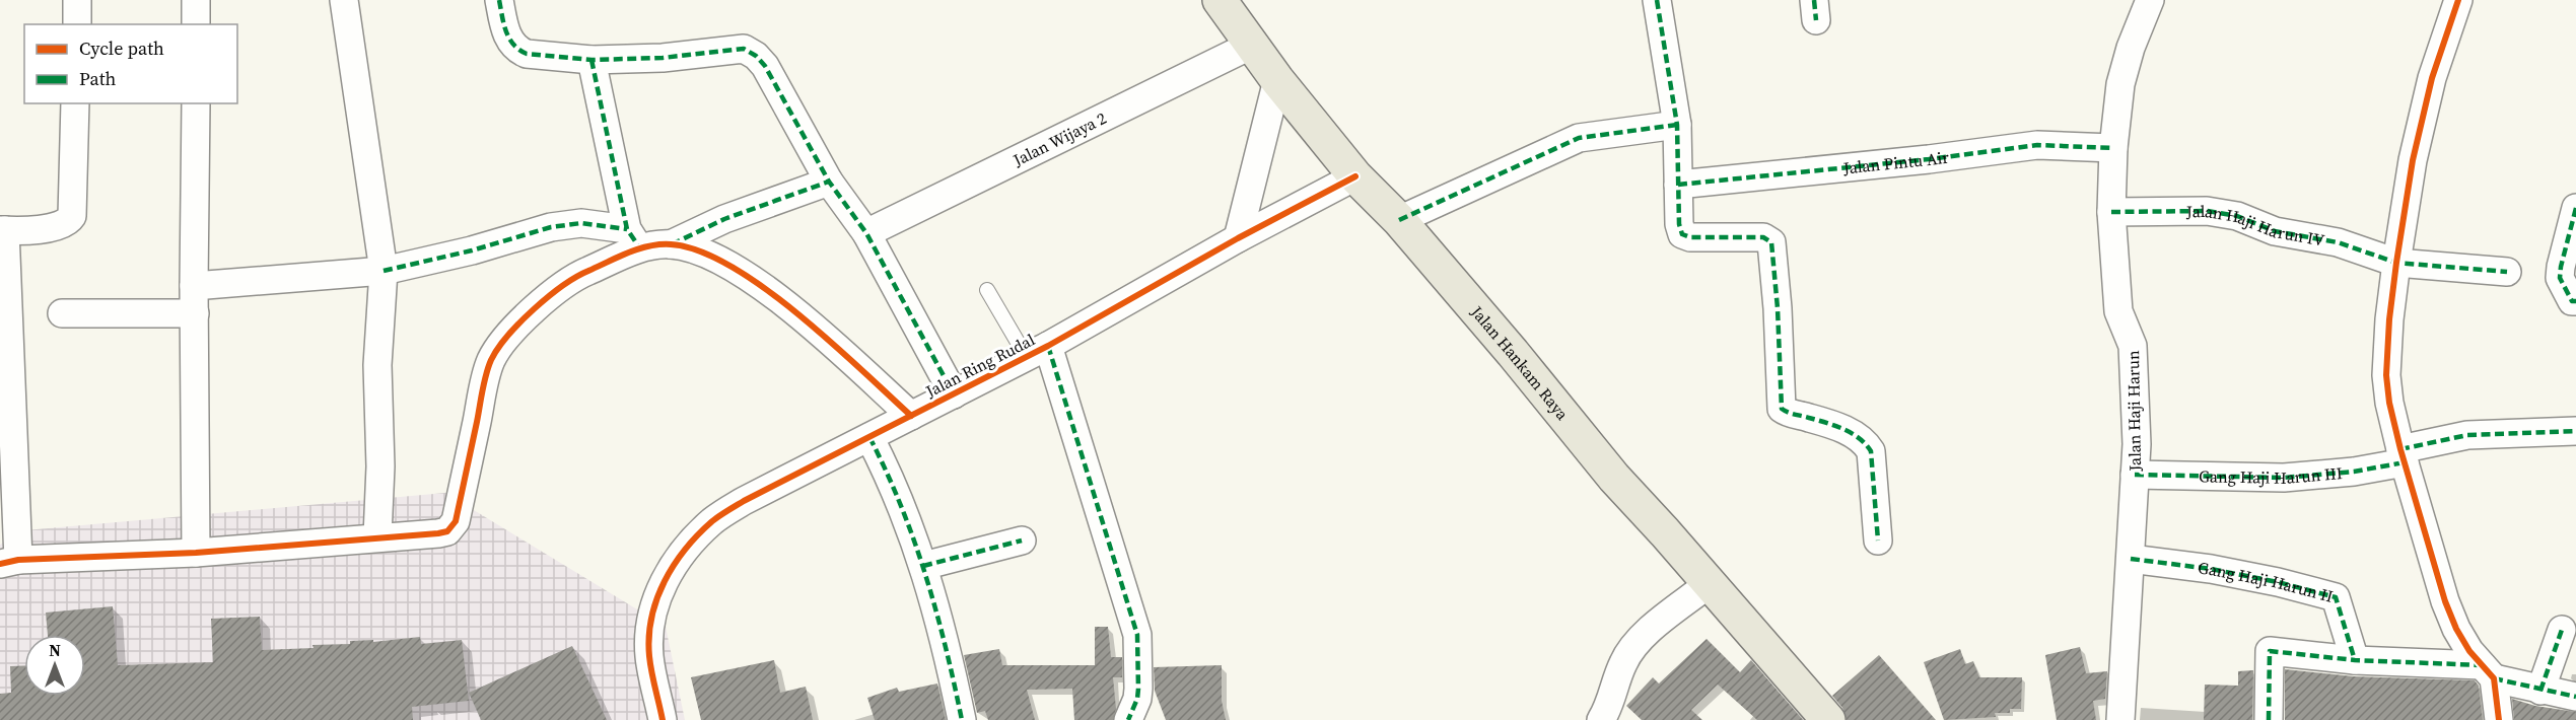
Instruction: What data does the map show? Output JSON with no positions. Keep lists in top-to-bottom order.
{
  "streets": {
    "main road": ["Jalan Hankam Raya"],
    "street": [
      "Jalan Wijaya 2",
      "Jalan Pintu Air",
      "Jalan Haji Harun IV",
      "Jalan Ring Rudal",
      "Jalan Haji Harun",
      "Gang Haji Harun III",
      "Gang Haji Harun II"
    ]
  },
  "crossings": [
    ["Jalan Wijaya 2", "Jalan Hankam Raya"],
    ["Jalan Pintu Air", "Jalan Haji Harun"],
    ["Jalan Haji Harun IV", "Jalan Haji Harun"],
    ["Jalan Hankam Raya", "Jalan Ring Rudal"],
    ["Jalan Haji Harun", "Gang Haji Harun III"],
    ["Jalan Haji Harun", "Gang Haji Harun II"]
  ],
  "legend": ["Cycle path", "Path"],
  "north": "top"
}
